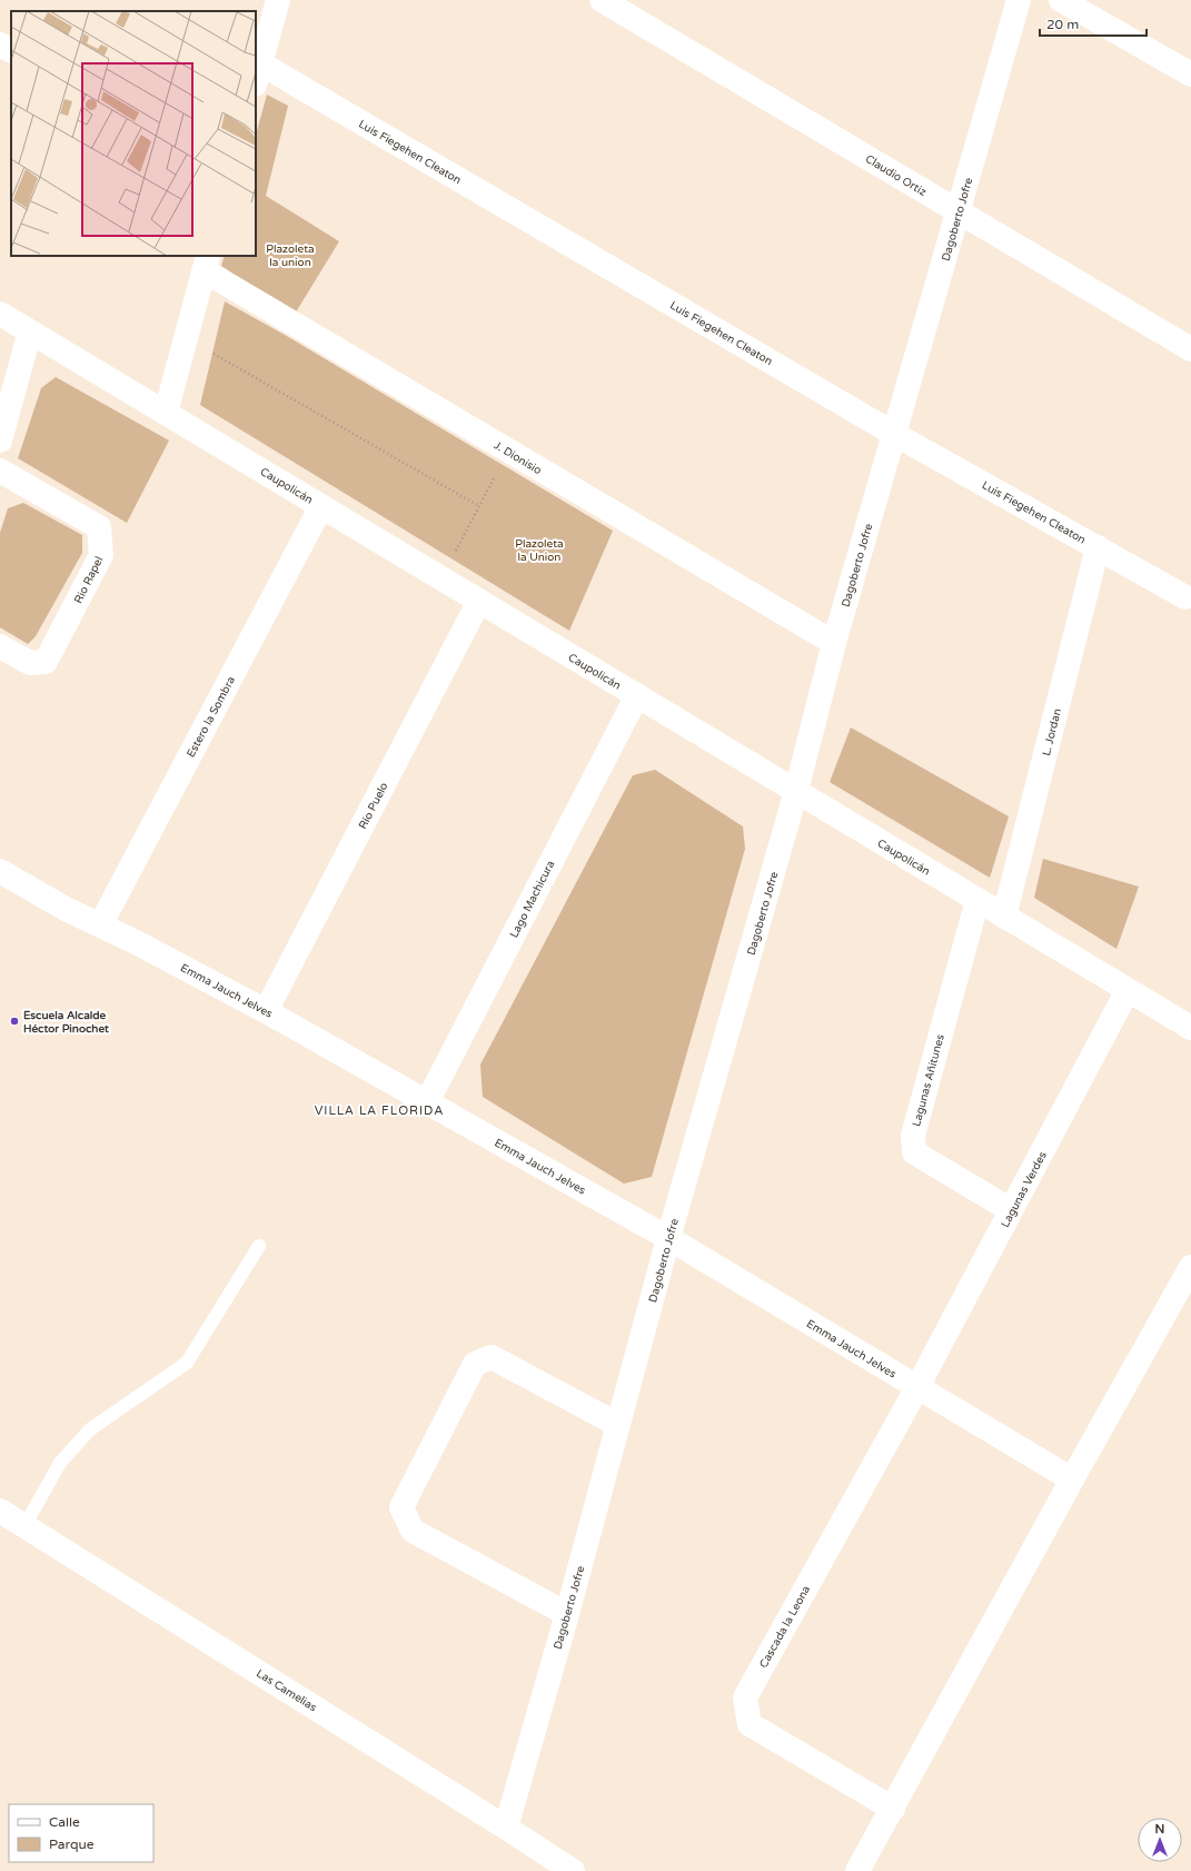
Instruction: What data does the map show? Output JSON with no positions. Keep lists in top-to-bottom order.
{
  "streets": {
    "street": [
      "Luis Fiegehen Cleaton",
      "Claudio Ortiz",
      "Dagoberto Jofre",
      "J. Dionisio",
      "Caupolicán",
      "Rio Rapel",
      "Estero la Sombra",
      "L. Jordan",
      "Río Puelo",
      "Lago Machicura",
      "Emma Jauch Jelves",
      "Lagunas Añitunes",
      "Lagunas Verdes",
      "Cascada la Leona",
      "Las Camelias"
    ]
  },
  "crossings": [
    ["Luis Fiegehen Cleaton", "Dagoberto Jofre"],
    ["Luis Fiegehen Cleaton", "L. Jordan"],
    ["Claudio Ortiz", "Dagoberto Jofre"],
    ["Dagoberto Jofre", "J. Dionisio"],
    ["Dagoberto Jofre", "Caupolicán"],
    ["Dagoberto Jofre", "Emma Jauch Jelves"],
    ["Dagoberto Jofre", "Las Camelias"],
    ["Caupolicán", "Estero la Sombra"],
    ["Caupolicán", "L. Jordan"],
    ["Caupolicán", "Río Puelo"],
    ["Caupolicán", "Lago Machicura"],
    ["Caupolicán", "Lagunas Añitunes"],
    ["Caupolicán", "Lagunas Verdes"],
    ["Estero la Sombra", "Emma Jauch Jelves"],
    ["Río Puelo", "Emma Jauch Jelves"],
    ["Lago Machicura", "Emma Jauch Jelves"],
    ["Emma Jauch Jelves", "Lagunas Verdes"],
    ["Emma Jauch Jelves", "Cascada la Leona"],
    ["Lagunas Añitunes", "Lagunas Verdes"],
    ["Lagunas Verdes", "Cascada la Leona"]
  ],
  "districts": ["VILLA LA FLORIDA"],
  "parks": ["Plazoleta la union", "Plazoleta la Union"],
  "places": ["Escuela Alcalde Héctor Pinochet"],
  "legend": ["Calle", "Parque"],
  "scale_bar": "20 m",
  "north": "top"
}
